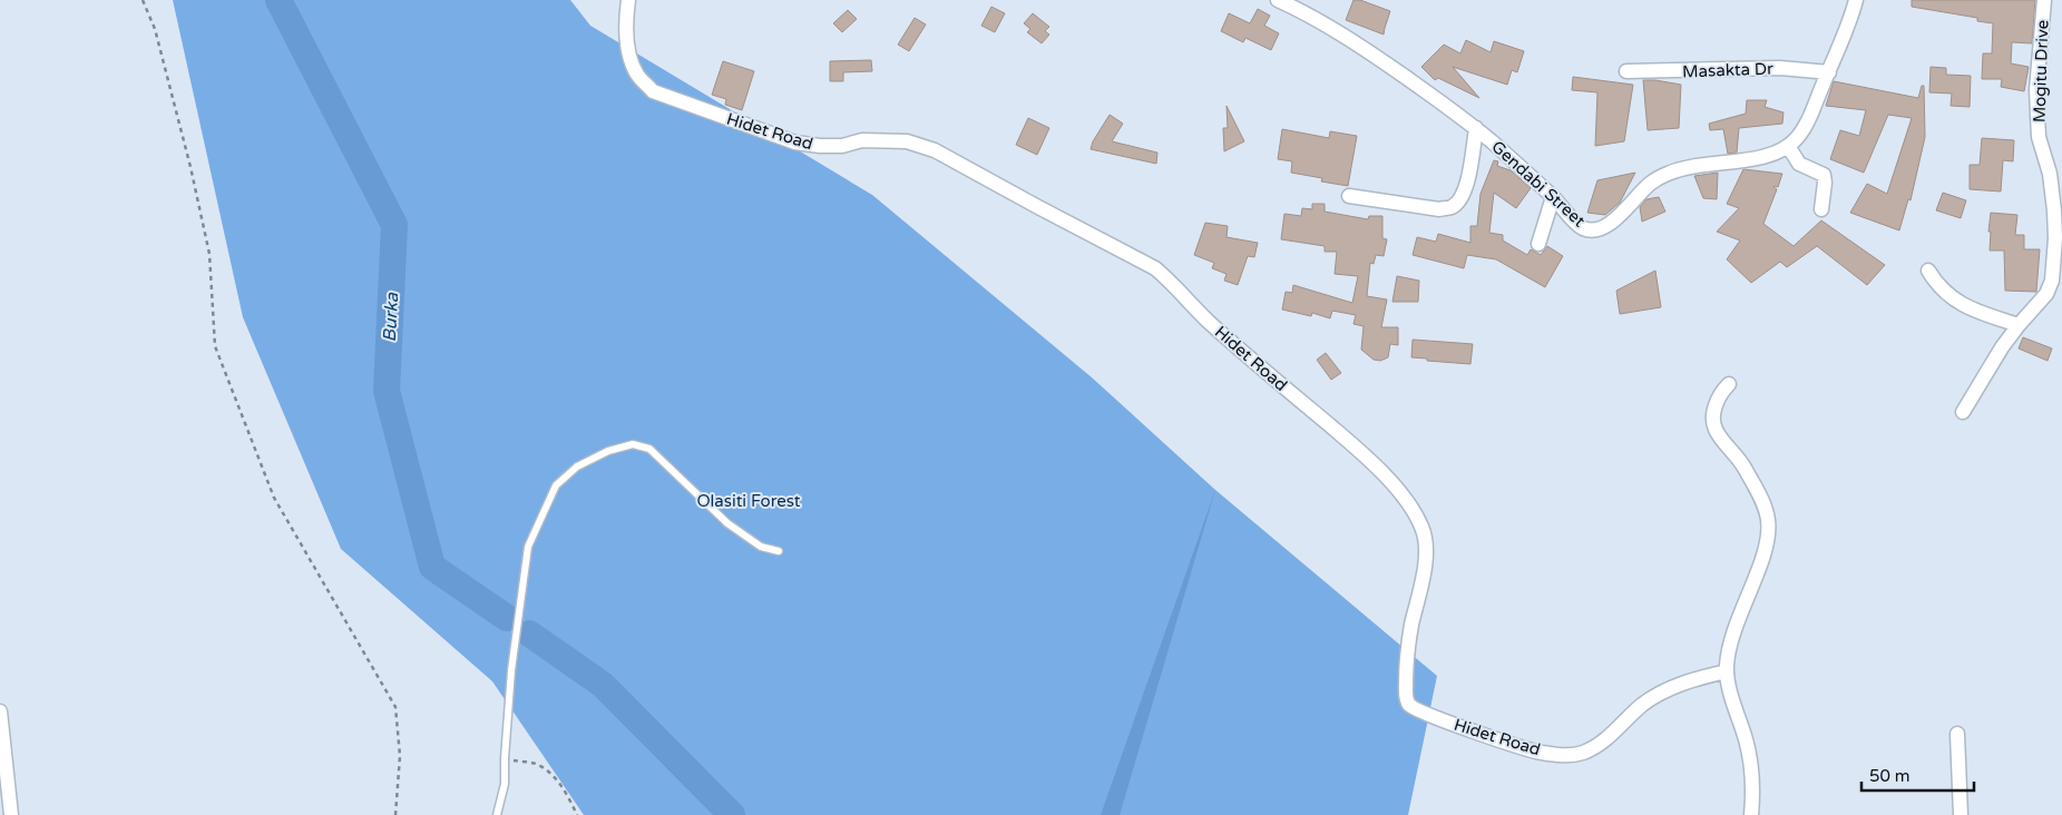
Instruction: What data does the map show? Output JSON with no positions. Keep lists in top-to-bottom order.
{
  "streets": {
    "street": [
      "Masakta Dr",
      "Mogitu Drive",
      "Hidet Road",
      "Gendabi Street"
    ]
  },
  "water": ["Burka"],
  "parks": ["Olasiti Forest"],
  "scale_bar": "50 m"
}
